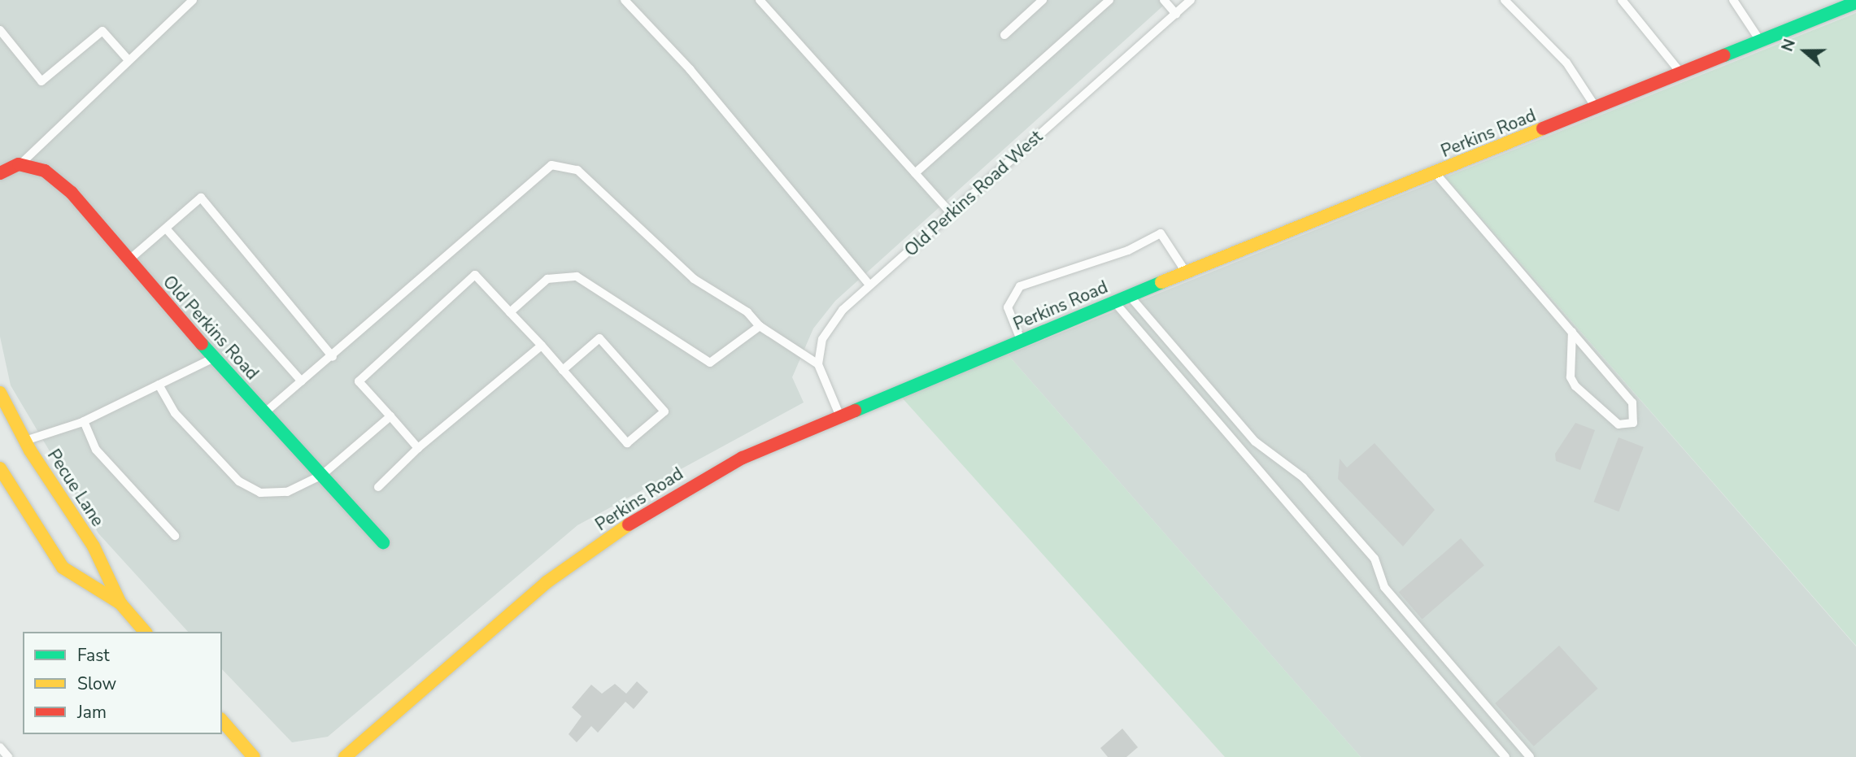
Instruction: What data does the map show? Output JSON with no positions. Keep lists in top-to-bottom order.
{
  "streets": {
    "main road": ["Perkins Road", "Old Perkins Road", "Pecue Lane"],
    "lane": ["Old Perkins Road West"]
  },
  "legend": ["Fast", "Slow", "Jam"],
  "north": "left"
}
